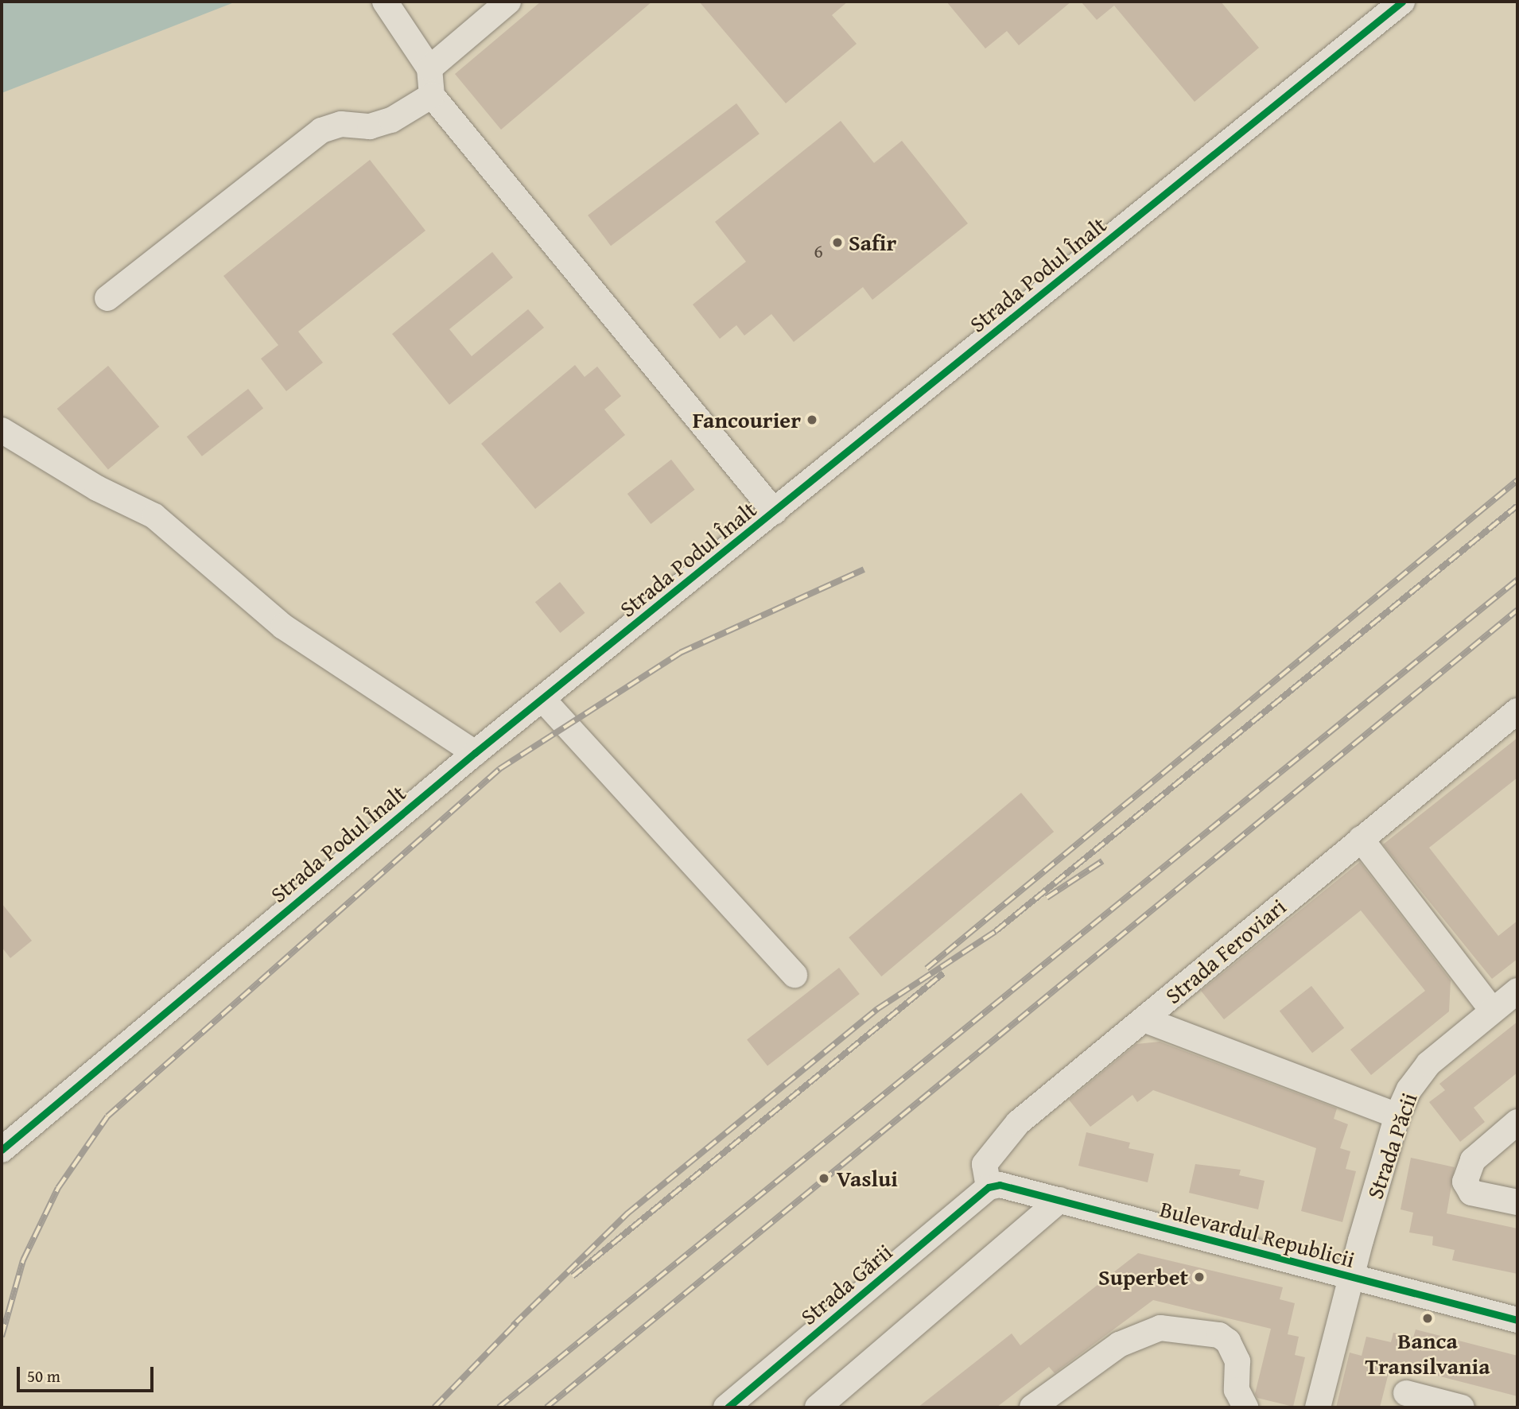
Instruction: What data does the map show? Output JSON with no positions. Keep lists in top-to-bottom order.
{
  "streets": {
    "street": [
      "Strada Podul Înalt",
      "Strada Feroviari",
      "Strada Păcii",
      "Bulevardul Republicii",
      "Strada Gării"
    ]
  },
  "crossings": [
    ["Strada Feroviari", "Strada Păcii"],
    ["Strada Păcii", "Bulevardul Republicii"],
    ["Bulevardul Republicii", "Strada Gării"]
  ],
  "places": [
    "Safir",
    "Fancourier",
    "Vaslui",
    "Superbet",
    "Banca Transilvania"
  ],
  "house_numbers": ["6"],
  "scale_bar": "50 m"
}
